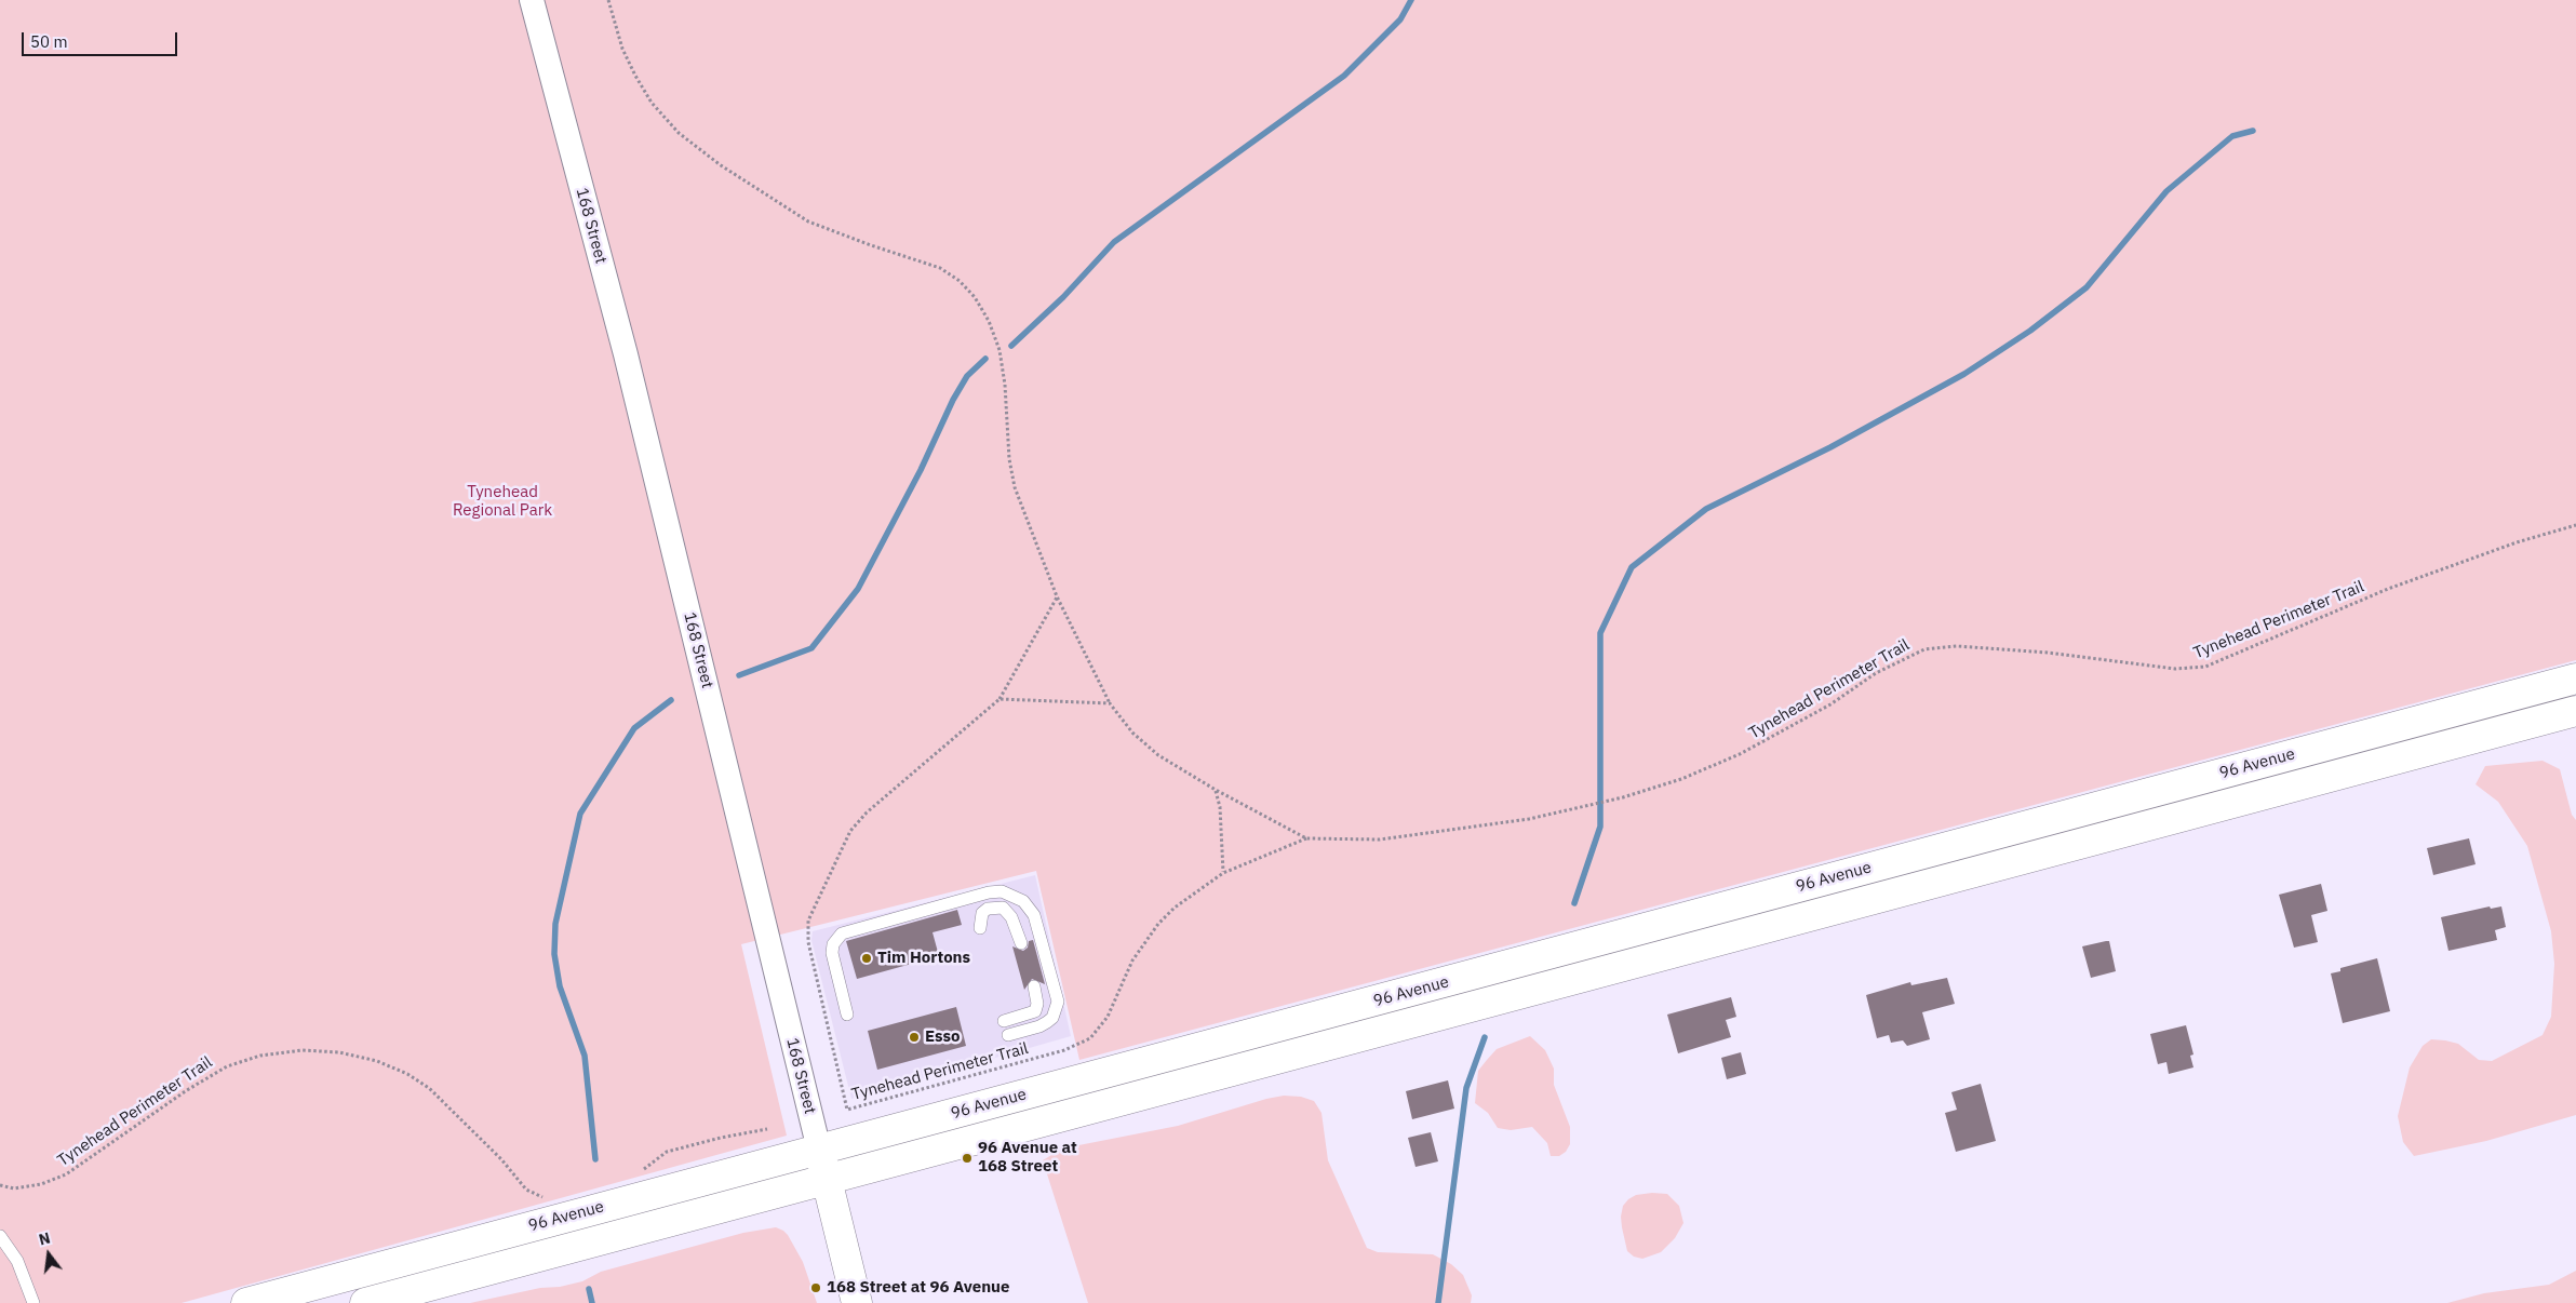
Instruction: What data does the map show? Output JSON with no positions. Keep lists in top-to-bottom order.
{
  "streets": {
    "main road": ["168 Street", "96 Avenue"],
    "path": ["Tynehead Perimeter Trail"]
  },
  "crossings": [
    ["168 Street", "96 Avenue"]
  ],
  "parks": ["Tynehead Regional Park"],
  "places": [
    "Tim Hortons",
    "Esso",
    "96 Avenue at 168 Street",
    "168 Street at 96 Avenue"
  ],
  "scale_bar": "50 m",
  "north": "top"
}
